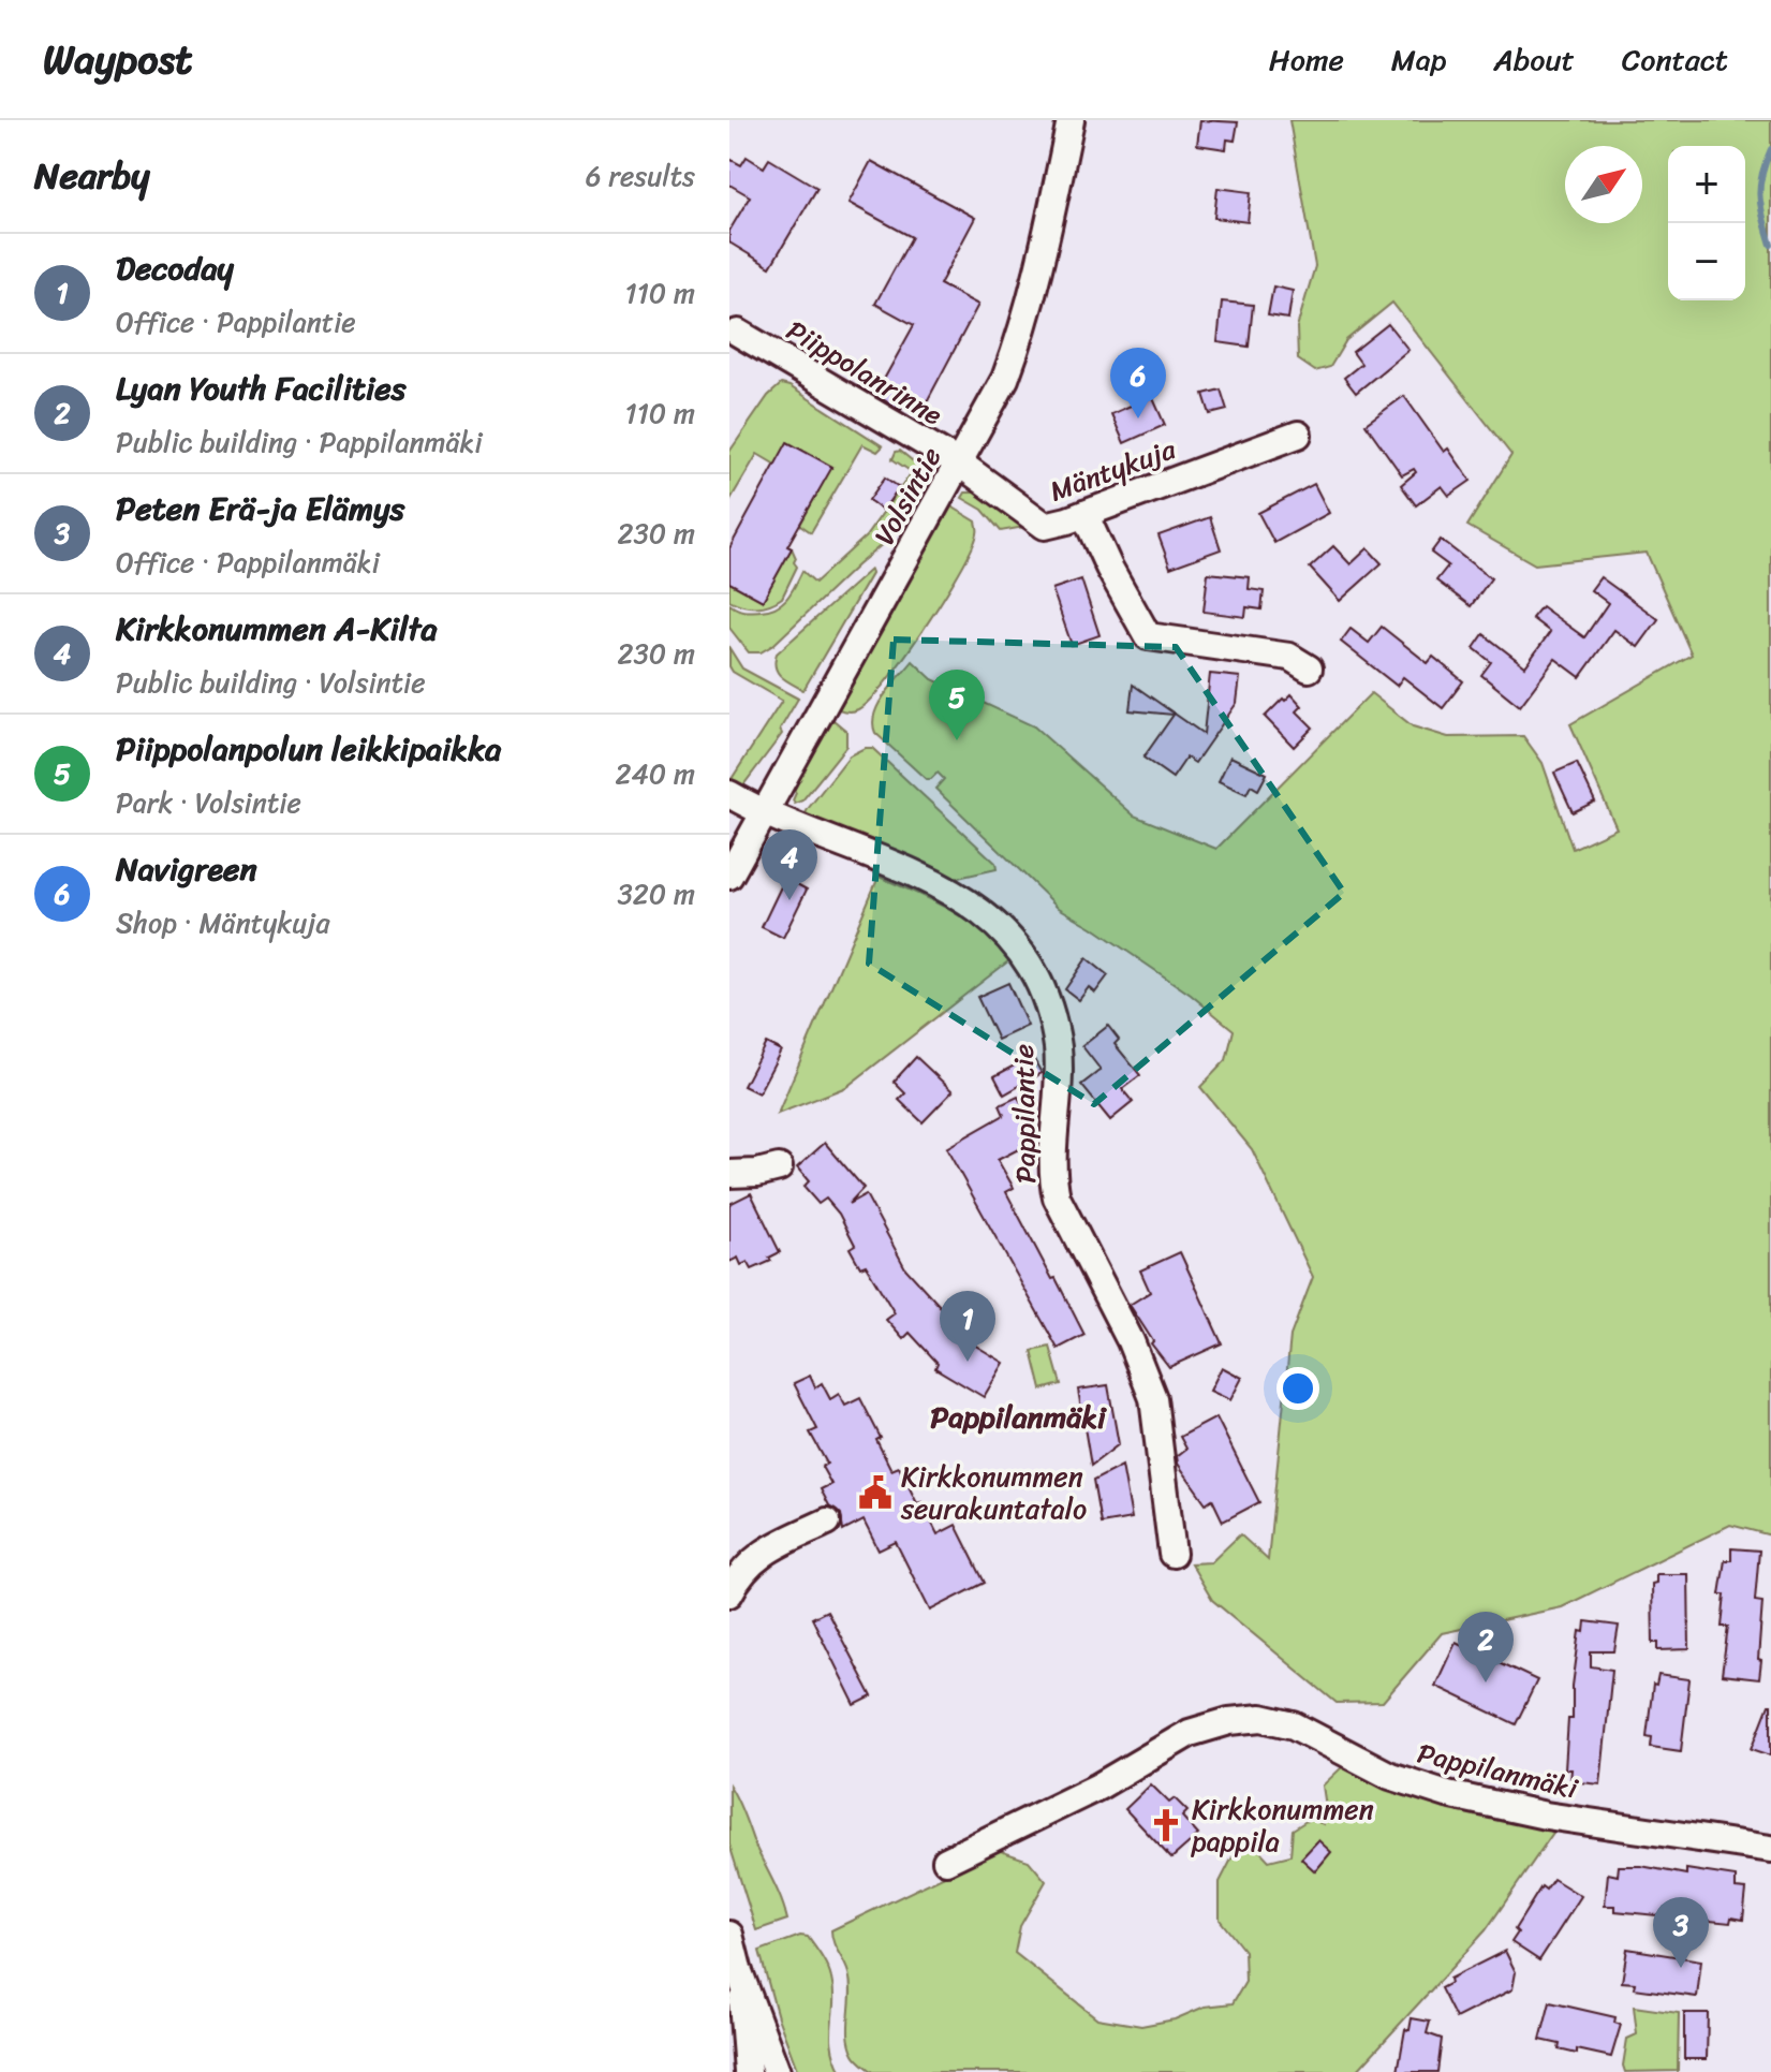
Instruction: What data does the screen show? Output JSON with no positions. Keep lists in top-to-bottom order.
{
  "streets": {
    "street": [
      "Piippolanrinne",
      "Mäntykuja",
      "Volsintie",
      "Pappilantie",
      "Pappilanmäki"
    ]
  },
  "crossings": [
    ["Piippolanrinne", "Mäntykuja"],
    ["Piippolanrinne", "Volsintie"],
    ["Mäntykuja", "Volsintie"],
    ["Volsintie", "Pappilantie"]
  ],
  "districts": ["Pappilanmäki"],
  "places": {
    "public building": ["Kirkkonummen seurakuntatalo"],
    "church": ["Kirkkonummen pappila"]
  },
  "north": "top right",
  "page": {
    "header": "Waypost",
    "nav": [
      "Home",
      "Map",
      "About",
      "Contact"
    ],
    "heading": ["Nearby", "6 results"],
    "map_buttons": ["+", "−"],
    "list": [
      {
        "mark": "1",
        "name": "Decoday",
        "note": "Office · Pappilantie",
        "value": "110 m"
      },
      {
        "mark": "2",
        "name": "Lyan Youth Facilities",
        "note": "Public building · Pappilanmäki",
        "value": "110 m"
      },
      {
        "mark": "3",
        "name": "Peten Erä-ja Elämys",
        "note": "Office · Pappilanmäki",
        "value": "230 m"
      },
      {
        "mark": "4",
        "name": "Kirkkonummen A-Kilta",
        "note": "Public building · Volsintie",
        "value": "230 m"
      },
      {
        "mark": "5",
        "name": "Piippolanpolun leikkipaikka",
        "note": "Park · Volsintie",
        "value": "240 m"
      },
      {
        "mark": "6",
        "name": "Navigreen",
        "note": "Shop · Mäntykuja",
        "value": "320 m"
      }
    ],
    "pins": [
      "6",
      "5",
      "4",
      "1",
      "2",
      "3"
    ]
  }
}
